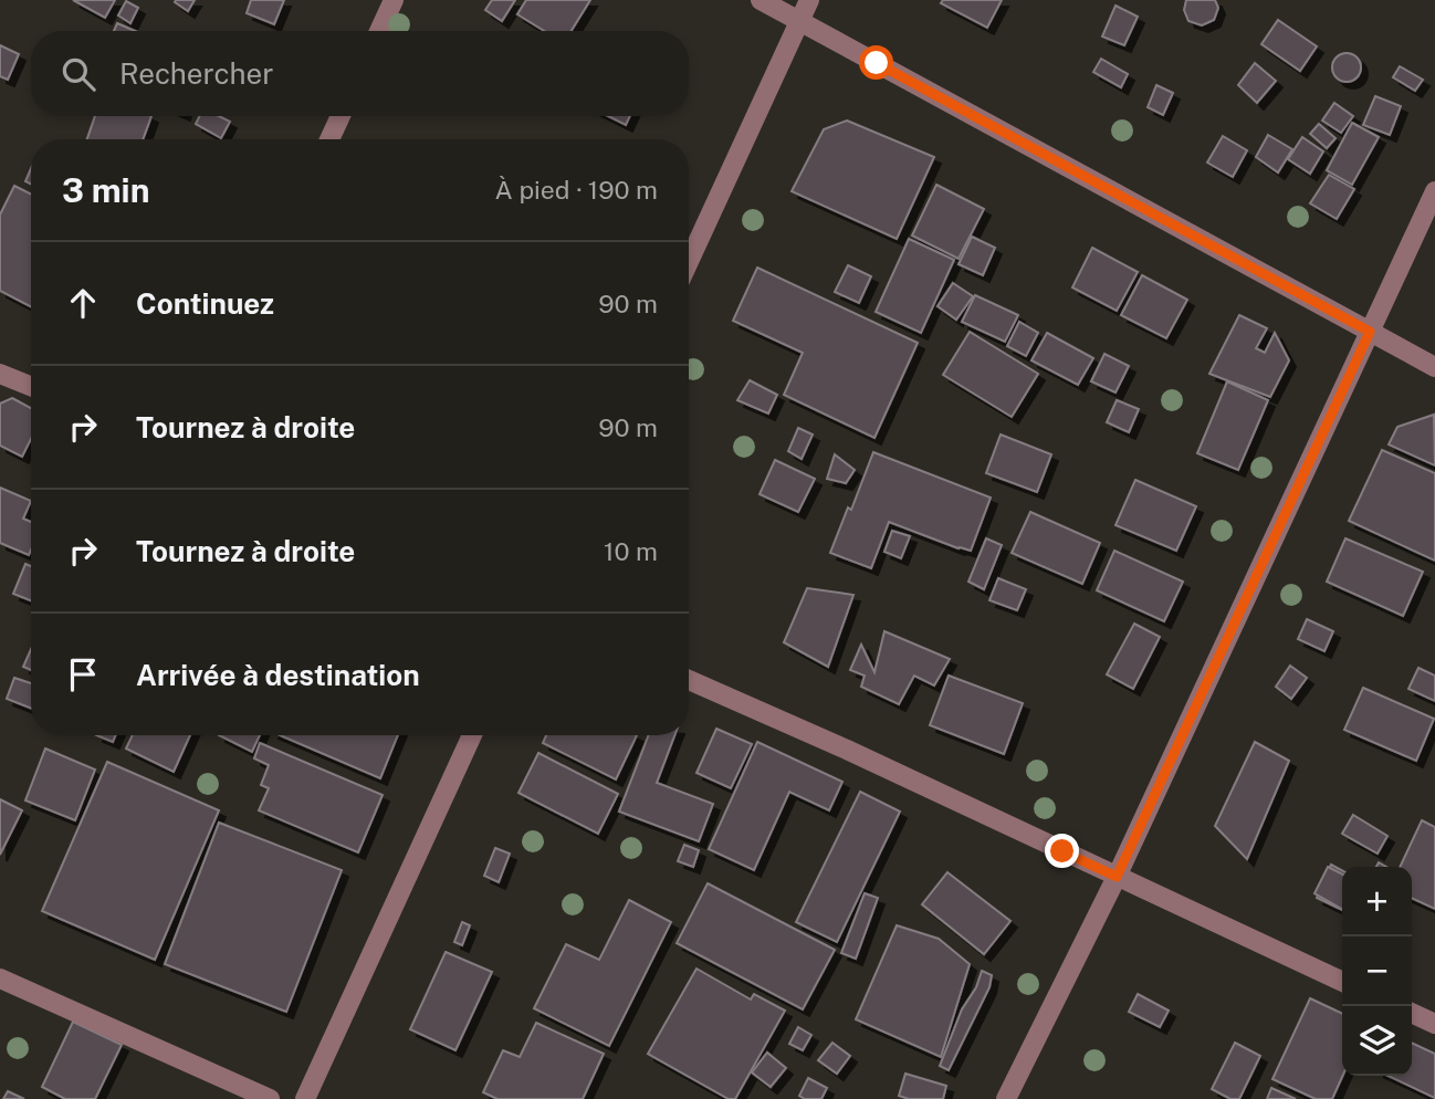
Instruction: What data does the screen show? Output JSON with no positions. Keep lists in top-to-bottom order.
{
  "page": {
    "search": "Rechercher",
    "heading": ["3 min", "À pied · 190 m"],
    "list": [
      ["Continuez", "90 m"],
      ["Tournez à droite", "90 m"],
      ["Tournez à droite", "10 m"],
      "Arrivée à destination"
    ],
    "map_buttons": ["+", "−"]
  }
}
